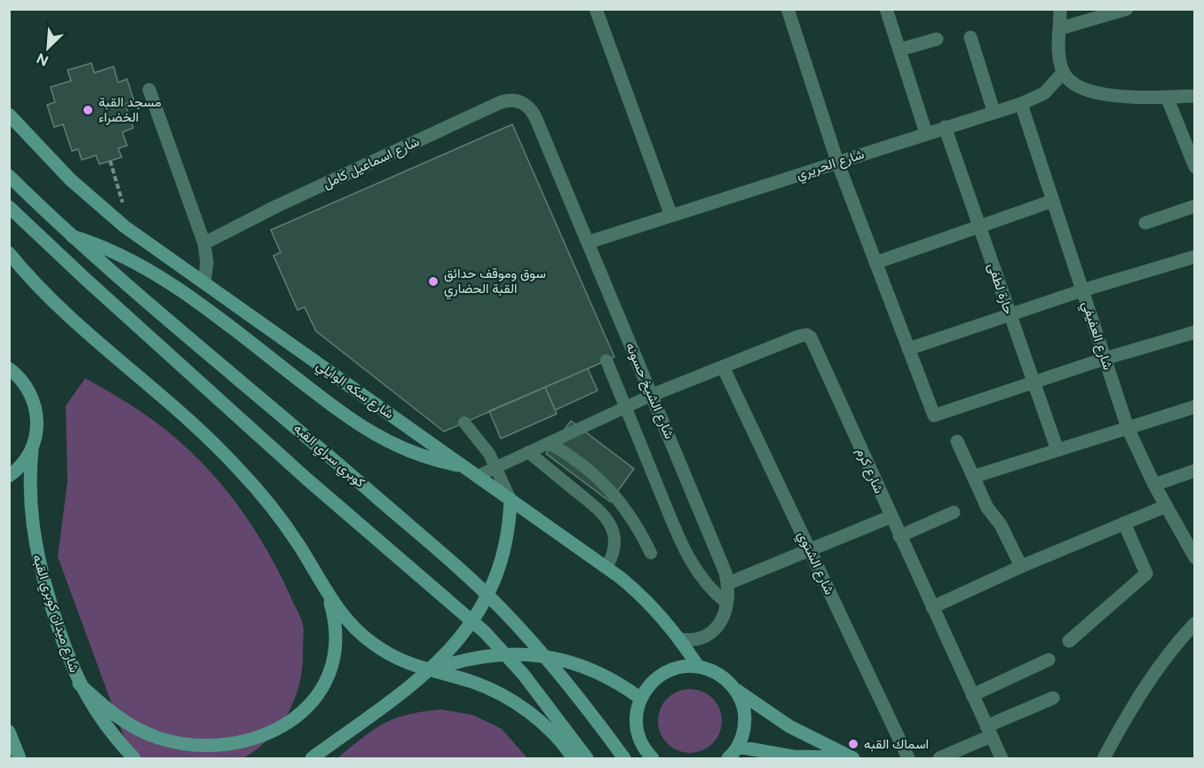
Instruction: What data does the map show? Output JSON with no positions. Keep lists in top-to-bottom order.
{
  "streets": {
    "main road": ["شارع سكه الوايلي", "كوبري سراي القبه", "شارع ميدان كوبري القبه"],
    "street": [
      "شارع اسماعيل كامل",
      "شارع الحريري",
      "حارة لطفى",
      "شارع العفيفي",
      "شارع الشيخ حسونه",
      "شارع كرم",
      "شارع الشتوي"
    ]
  },
  "crossings": [
    ["شارع اسماعيل كامل", "شارع الشيخ حسونه"],
    ["شارع الحريري", "حارة لطفى"],
    ["شارع الحريري", "شارع العفيفي"],
    ["شارع الحريري", "شارع الشيخ حسونه"],
    ["شارع سكه الوايلي", "شارع الشيخ حسونه"],
    ["شارع الشيخ حسونه", "شارع كرم"],
    ["شارع كرم", "شارع الشتوي"]
  ],
  "places": ["مسجد القبة الخضراء", "سوق وموقف حدائق القبة الحضاري", "اسماك القبه"],
  "north": "bottom left"
}
